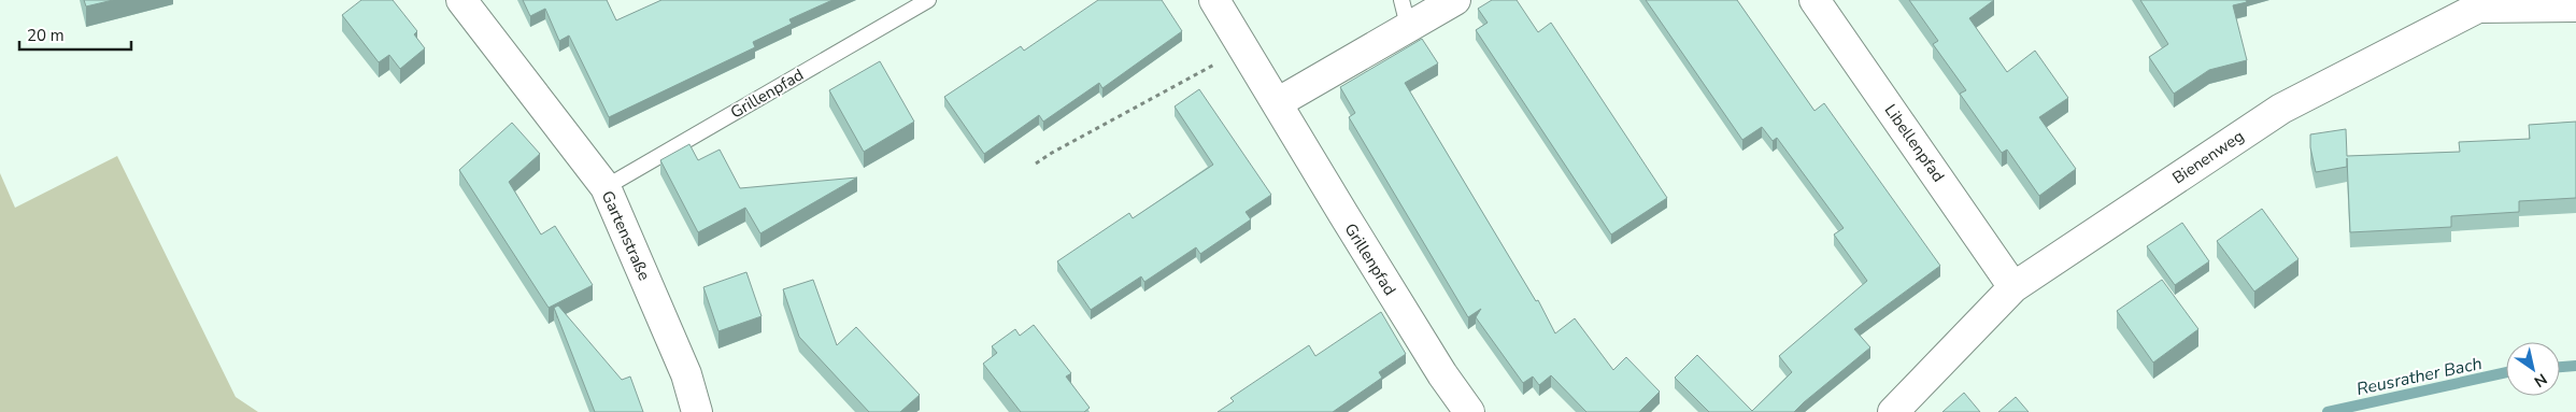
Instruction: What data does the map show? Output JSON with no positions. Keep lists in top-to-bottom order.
{
  "streets": {
    "street": [
      "Grillenpfad",
      "Libellenpfad",
      "Bienenweg",
      "Gartenstraße"
    ]
  },
  "crossings": [
    ["Grillenpfad", "Gartenstraße"],
    ["Libellenpfad", "Bienenweg"]
  ],
  "water": ["Reusrather Bach"],
  "scale_bar": "20 m",
  "north": "bottom right"
}
